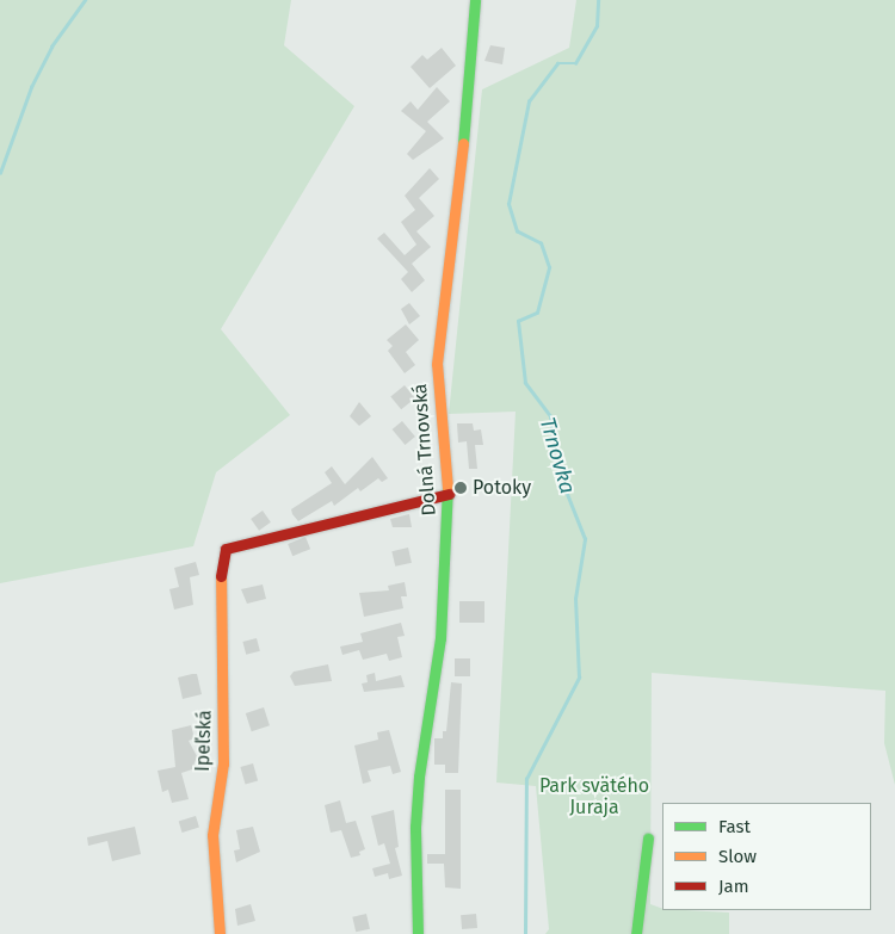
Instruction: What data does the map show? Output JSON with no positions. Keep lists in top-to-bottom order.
{
  "streets": {
    "street": ["Dolná Trnovská", "Ipeľská"]
  },
  "crossings": [
    ["Dolná Trnovská", "Ipeľská"]
  ],
  "water": ["Trnovka"],
  "parks": ["Park svätého Juraja"],
  "places": ["Potoky"],
  "legend": ["Fast", "Slow", "Jam"]
}
